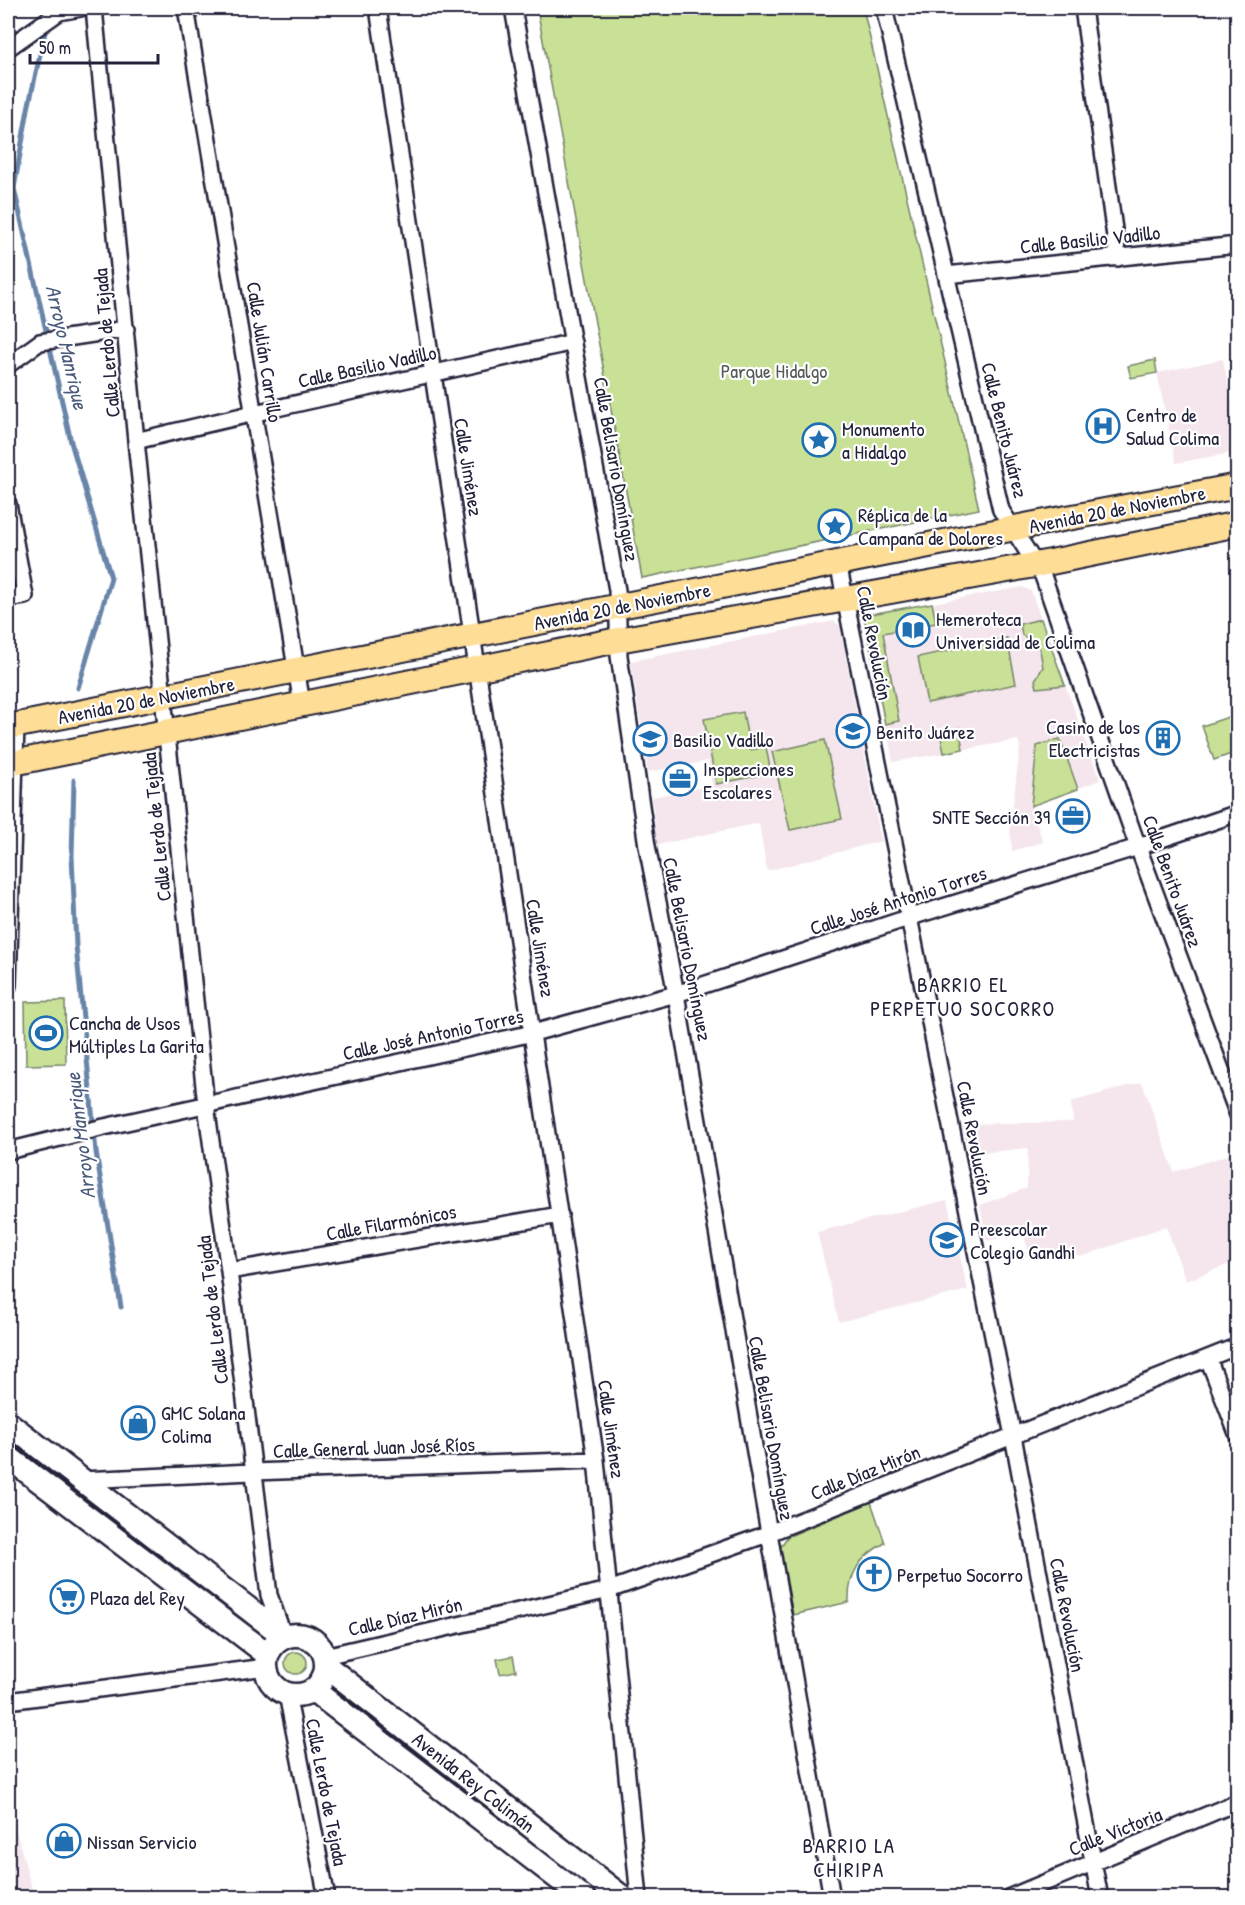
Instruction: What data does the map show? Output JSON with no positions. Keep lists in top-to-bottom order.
{
  "streets": {
    "main road": ["Avenida 20 de Noviembre", "Avenida Rey Colimán"],
    "street": [
      "Calle Basilio Vadillo",
      "Calle Lerdo de Tejada",
      "Calle Julián Carrillo",
      "Calle Benito Juárez",
      "Calle Jiménez",
      "Calle Belisario Domínguez",
      "Calle Revolución",
      "Calle José Antonio Torres",
      "Calle Filarmónicos",
      "Calle General Juan José Ríos",
      "Calle Díaz Mirón",
      "Calle Victoria"
    ]
  },
  "crossings": [
    ["Calle Basilio Vadillo", "Calle Lerdo de Tejada"],
    ["Calle Basilio Vadillo", "Calle Julián Carrillo"],
    ["Calle Basilio Vadillo", "Calle Benito Juárez"],
    ["Calle Basilio Vadillo", "Calle Jiménez"],
    ["Calle Basilio Vadillo", "Calle Belisario Domínguez"],
    ["Calle Lerdo de Tejada", "Avenida 20 de Noviembre"],
    ["Calle Lerdo de Tejada", "Calle José Antonio Torres"],
    ["Calle Lerdo de Tejada", "Calle Filarmónicos"],
    ["Calle Lerdo de Tejada", "Calle General Juan José Ríos"],
    ["Calle Lerdo de Tejada", "Calle Díaz Mirón"],
    ["Calle Lerdo de Tejada", "Avenida Rey Colimán"],
    ["Calle Julián Carrillo", "Avenida 20 de Noviembre"],
    ["Calle Benito Juárez", "Avenida 20 de Noviembre"],
    ["Calle Benito Juárez", "Calle José Antonio Torres"],
    ["Calle Jiménez", "Avenida 20 de Noviembre"],
    ["Calle Jiménez", "Calle José Antonio Torres"],
    ["Calle Jiménez", "Calle Filarmónicos"],
    ["Calle Jiménez", "Calle General Juan José Ríos"],
    ["Calle Jiménez", "Calle Díaz Mirón"],
    ["Calle Belisario Domínguez", "Avenida 20 de Noviembre"],
    ["Calle Belisario Domínguez", "Calle José Antonio Torres"],
    ["Calle Belisario Domínguez", "Calle Díaz Mirón"],
    ["Avenida 20 de Noviembre", "Calle Revolución"],
    ["Calle Revolución", "Calle José Antonio Torres"],
    ["Calle Revolución", "Calle Díaz Mirón"],
    ["Calle Revolución", "Calle Victoria"],
    ["Calle Díaz Mirón", "Avenida Rey Colimán"]
  ],
  "districts": ["BARRIO EL PERPETUO SOCORRO", "BARRIO LA CHIRIPA"],
  "water": ["Arroyo Manrique"],
  "parks": ["Parque Hidalgo"],
  "places": {
    "hospital": ["Centro de Salud Colima"],
    "place": ["Monumento a Hidalgo", "Réplica de la Campana de Dolores"],
    "library": ["Hemeroteca Universidad de Colima"],
    "school or university": ["Benito Juárez", "Basilio Vadillo", "Preescolar Colegio Gandhi"],
    "building": ["Casino de los Electricistas"],
    "office": ["Inspecciones Escolares", "SNTE Sección 39"],
    "sports": ["Cancha de Usos Múltiples La Garita"],
    "shop": ["GMC Solana Colima", "Nissan Servicio"],
    "church": ["Perpetuo Socorro"],
    "supermarket": ["Plaza del Rey"]
  },
  "scale_bar": "50 m"
}
